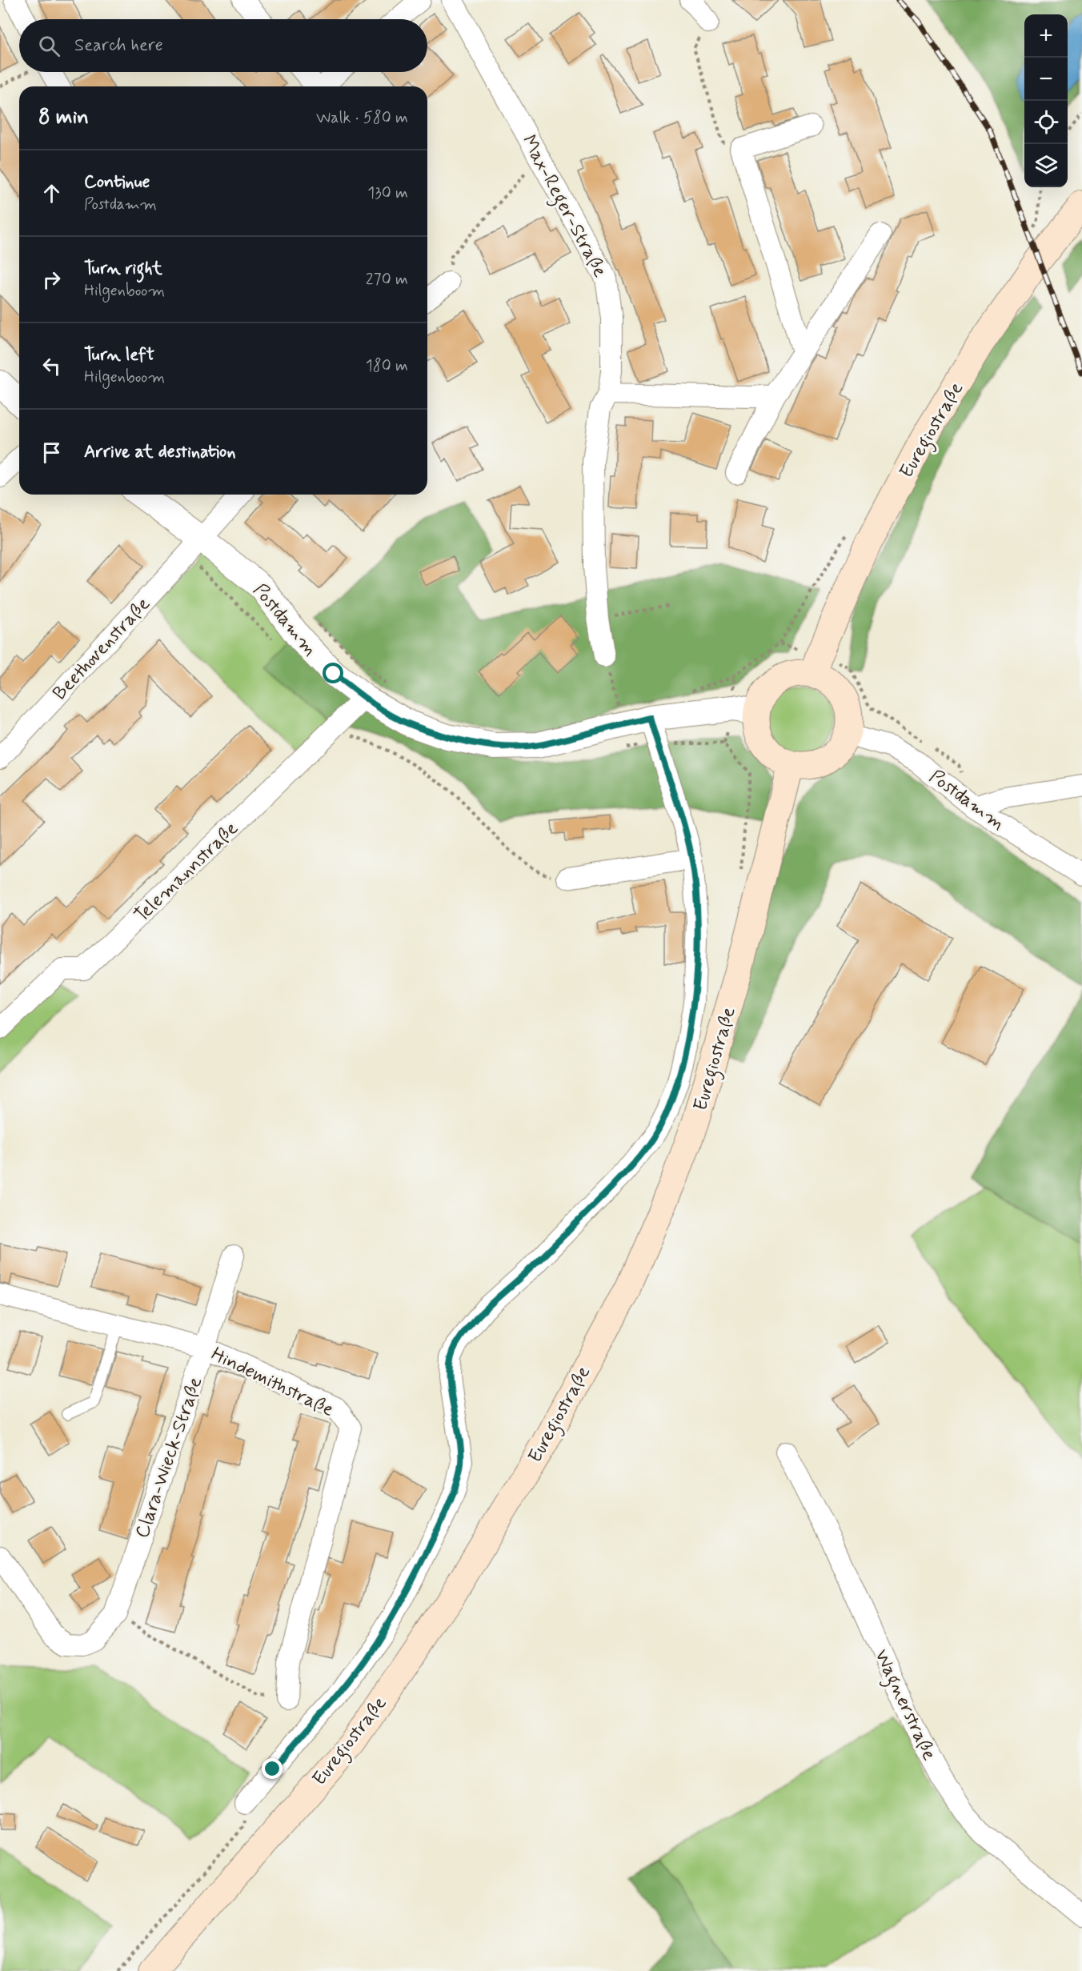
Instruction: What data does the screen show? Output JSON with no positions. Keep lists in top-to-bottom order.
{
  "streets": {
    "main road": ["Euregiostraße"],
    "street": [
      "Max-Reger-Straße",
      "Postdamm",
      "Beethovenstraße",
      "Telemannstraße",
      "Hindemithstraße",
      "Clara-Wieck-Straße",
      "Wagnerstraße"
    ]
  },
  "crossings": [
    ["Euregiostraße", "Postdamm"],
    ["Postdamm", "Beethovenstraße"],
    ["Postdamm", "Telemannstraße"],
    ["Hindemithstraße", "Clara-Wieck-Straße"]
  ],
  "page": {
    "map_buttons": ["+", "−"],
    "search": "Search here",
    "heading": ["8 min", "Walk · 580 m"],
    "list": [
      ["Continue", "Postdamm", "130 m"],
      ["Turn right", "Hilgenboom", "270 m"],
      ["Turn left", "Hilgenboom", "180 m"],
      "Arrive at destination"
    ]
  }
}
